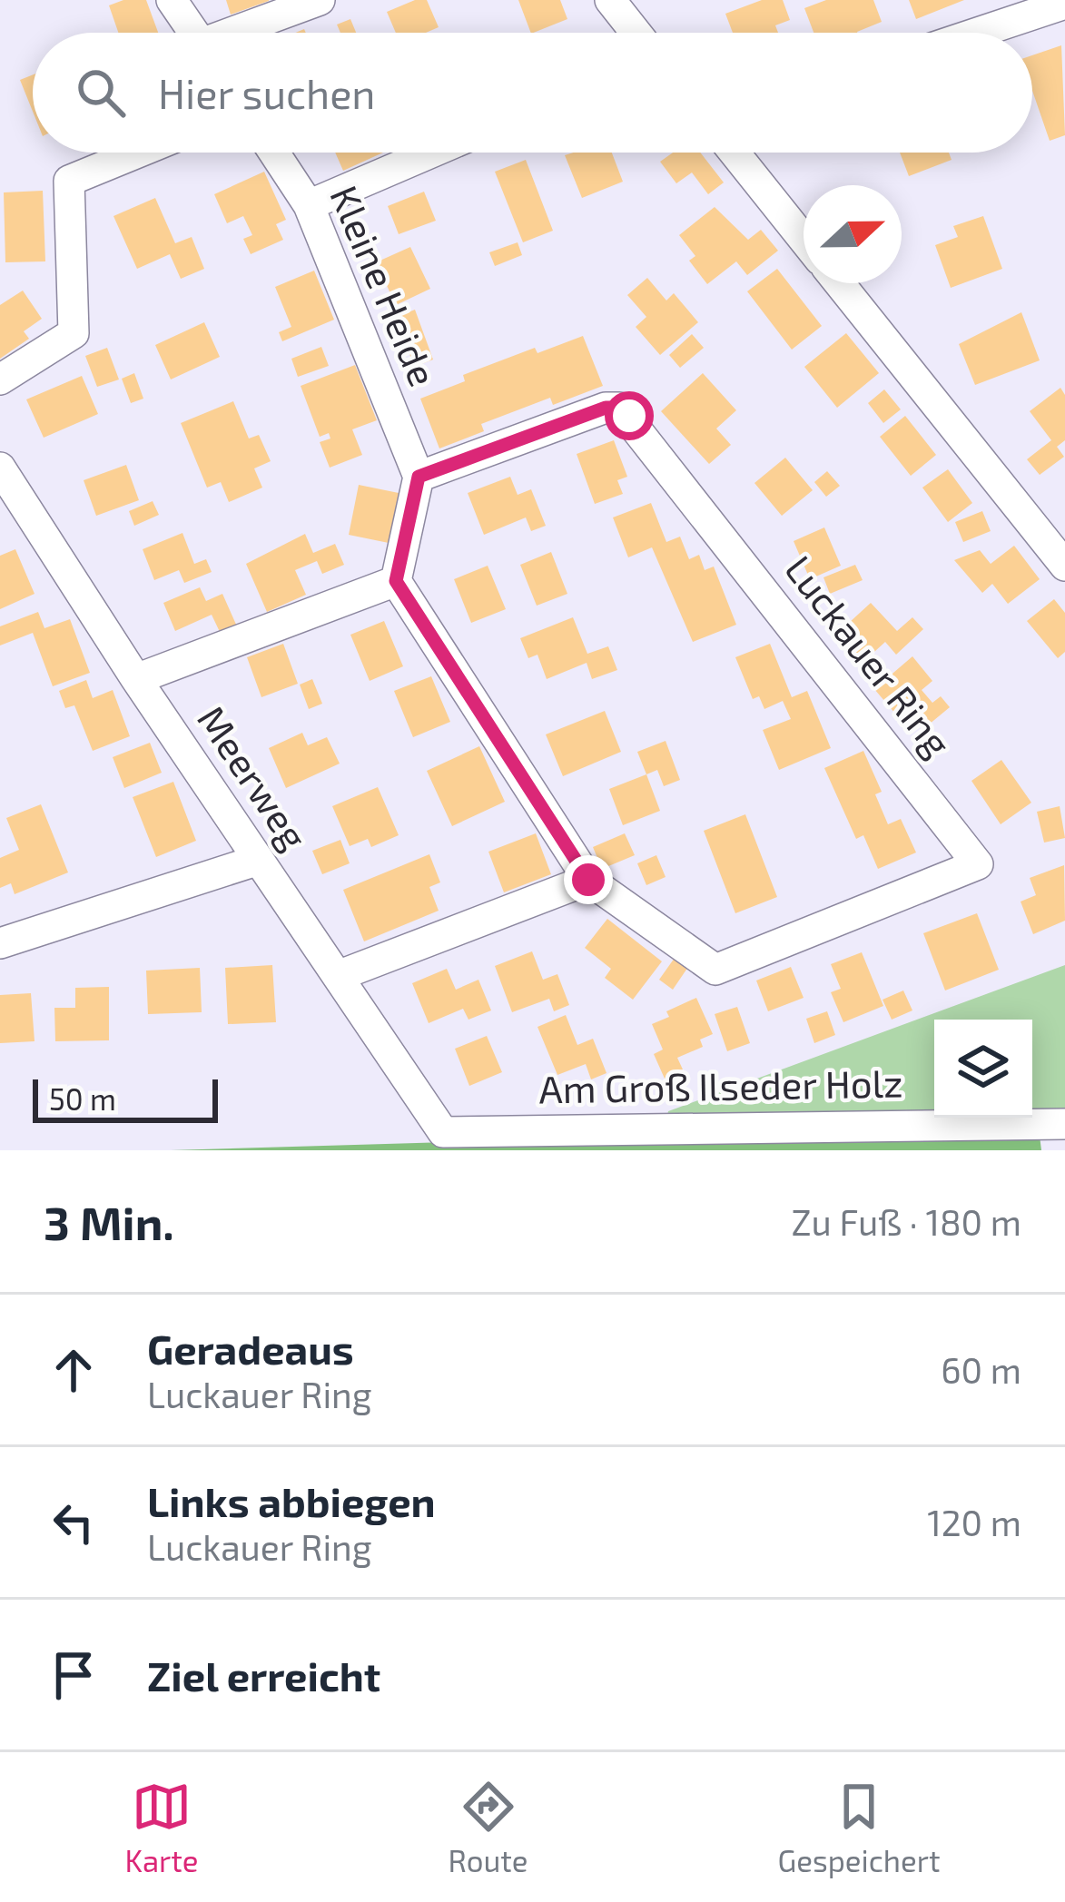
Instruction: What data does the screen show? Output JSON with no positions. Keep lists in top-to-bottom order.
{
  "streets": {
    "street": [
      "Kleine Heide",
      "Luckauer Ring",
      "Meerweg",
      "Am Groß Ilseder Holz"
    ]
  },
  "crossings": [
    ["Kleine Heide", "Luckauer Ring"],
    ["Meerweg", "Am Groß Ilseder Holz"]
  ],
  "scale_bar": "50 m",
  "north": "right",
  "page": {
    "search": "Hier suchen",
    "scale": "50 m",
    "heading": ["3 Min.", "Zu Fuß · 180 m"],
    "list": [
      ["Geradeaus", "Luckauer Ring", "60 m"],
      ["Links abbiegen", "Luckauer Ring", "120 m"],
      "Ziel erreicht"
    ],
    "nav": ["Karte", "Route", "Gespeichert"]
  }
}
